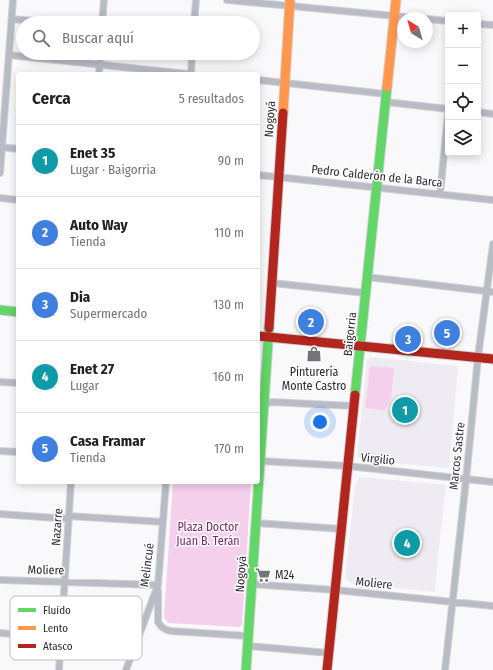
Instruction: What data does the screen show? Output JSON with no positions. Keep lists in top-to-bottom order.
{
  "streets": {
    "street": [
      "Nogoyá",
      "Pedro Calderón de la Barca",
      "Baigorria",
      "Marcos Sastre",
      "Virgilio",
      "Nazarre",
      "Melincué",
      "Moliere"
    ]
  },
  "crossings": [
    ["Nogoyá", "Pedro Calderón de la Barca"],
    ["Nogoyá", "Virgilio"],
    ["Nogoyá", "Moliere"],
    ["Pedro Calderón de la Barca", "Baigorria"],
    ["Baigorria", "Virgilio"],
    ["Baigorria", "Moliere"],
    ["Marcos Sastre", "Virgilio"],
    ["Marcos Sastre", "Moliere"],
    ["Nazarre", "Moliere"],
    ["Melincué", "Moliere"]
  ],
  "parks": ["Plaza Doctor Juan B. Terán"],
  "places": {
    "shop": ["Pinturería Monte Castro"],
    "supermarket": ["M24"]
  },
  "legend": ["Fluido", "Lento", "Atasco"],
  "north": "top left",
  "page": {
    "map_buttons": ["+", "−"],
    "search": "Buscar aquí",
    "heading": ["Cerca", "5 resultados"],
    "list": [
      {
        "mark": "1",
        "name": "Enet 35",
        "note": "Lugar · Baigorria",
        "value": "90 m"
      },
      {
        "mark": "2",
        "name": "Auto Way",
        "note": "Tienda",
        "value": "110 m"
      },
      {
        "mark": "3",
        "name": "Dia",
        "note": "Supermercado",
        "value": "130 m"
      },
      {
        "mark": "4",
        "name": "Enet 27",
        "note": "Lugar",
        "value": "160 m"
      },
      {
        "mark": "5",
        "name": "Casa Framar",
        "note": "Tienda",
        "value": "170 m"
      }
    ],
    "pins": [
      "2",
      "5",
      "3",
      "1",
      "4"
    ]
  }
}
